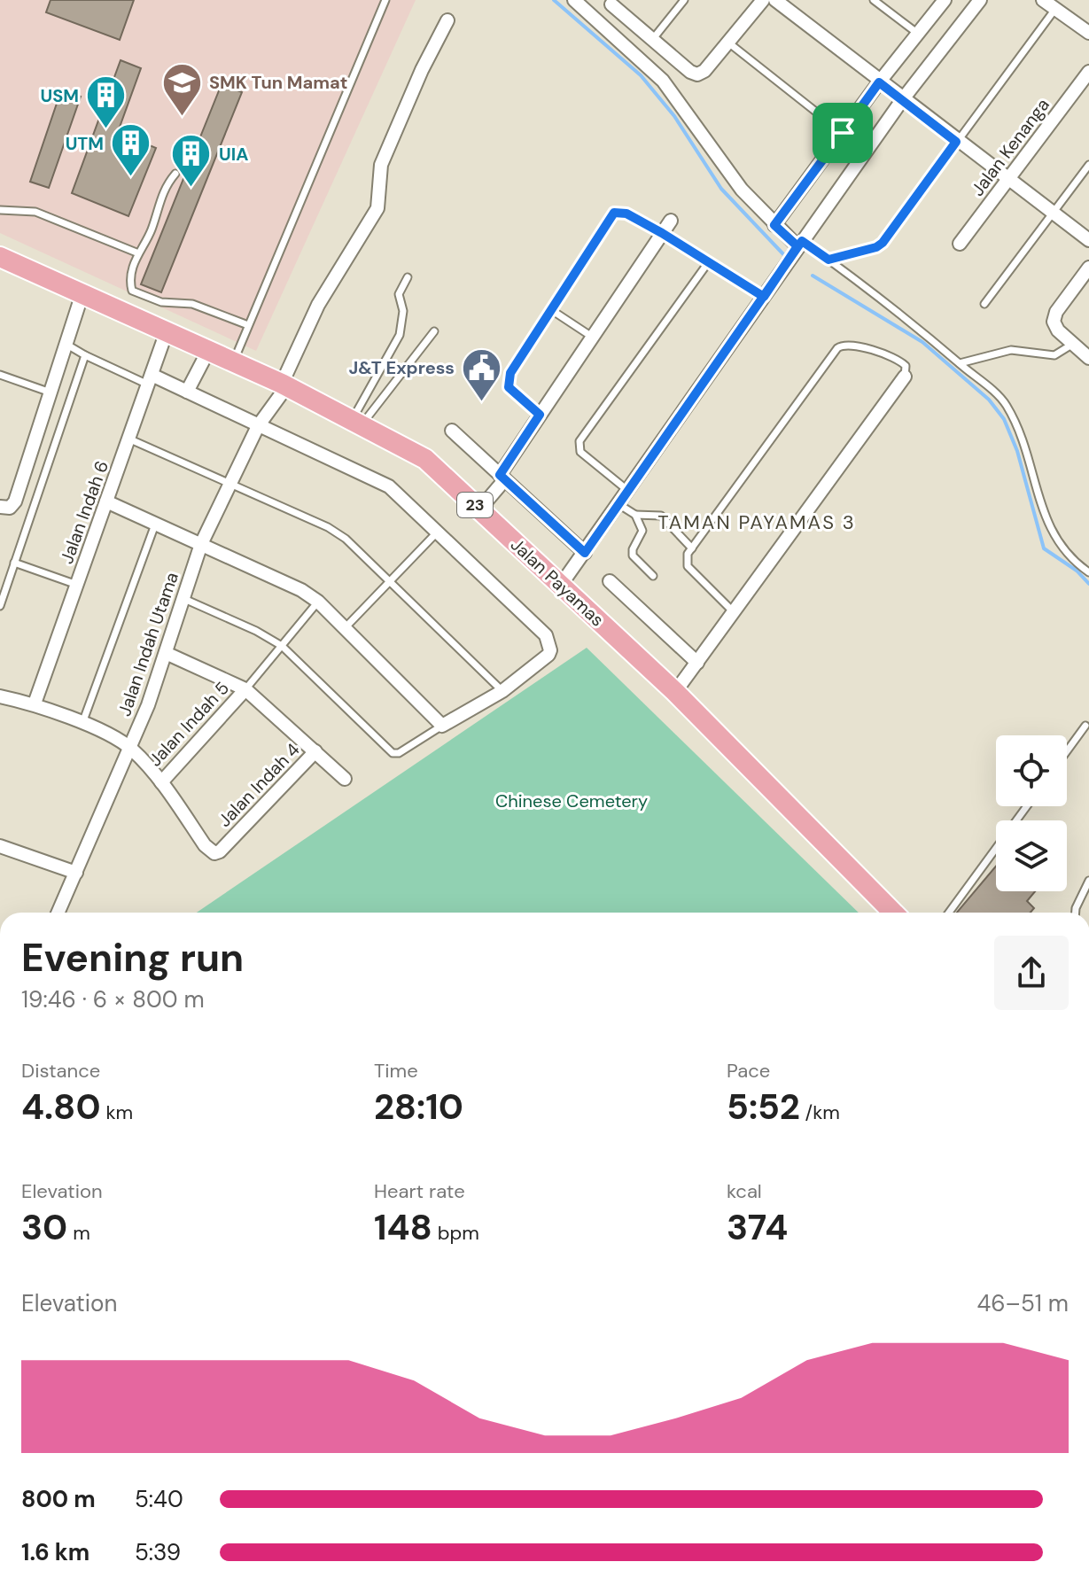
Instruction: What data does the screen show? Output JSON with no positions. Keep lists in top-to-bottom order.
{
  "streets": {
    "highway": ["23", "Jalan Payamas"],
    "street": [
      "Jalan Kenanga",
      "Jalan Indah 6",
      "Jalan Indah Utama",
      "Jalan Indah 5",
      "Jalan Indah 4"
    ]
  },
  "crossings": [
    ["Jalan Indah 6", "Jalan Payamas"],
    ["Jalan Payamas", "Jalan Indah Utama"],
    ["Jalan Indah Utama", "Jalan Indah 5"],
    ["Jalan Indah 5", "Jalan Indah 4"]
  ],
  "districts": ["TAMAN PAYAMAS 3"],
  "parks": ["Chinese Cemetery"],
  "places": {
    "school or university": ["SMK Tun Mamat"],
    "building": ["USM", "UTM", "UIA"],
    "public building": ["J&T Express"]
  },
  "page": {
    "heading": ["Evening run", "19:46 · 6 × 800 m"],
    "stats": [
      ["Distance", "4.80 km"],
      ["Time", "28:10"],
      ["Pace", "5:52 /km"],
      ["Elevation", "30 m"],
      ["Heart rate", "148 bpm"],
      ["kcal", "374"]
    ],
    "chart": ["Elevation", "46–51 m"],
    "list": [
      {
        "name": "800 m",
        "note": "5:40"
      },
      {
        "name": "1.6 km",
        "note": "5:39"
      }
    ]
  }
}
